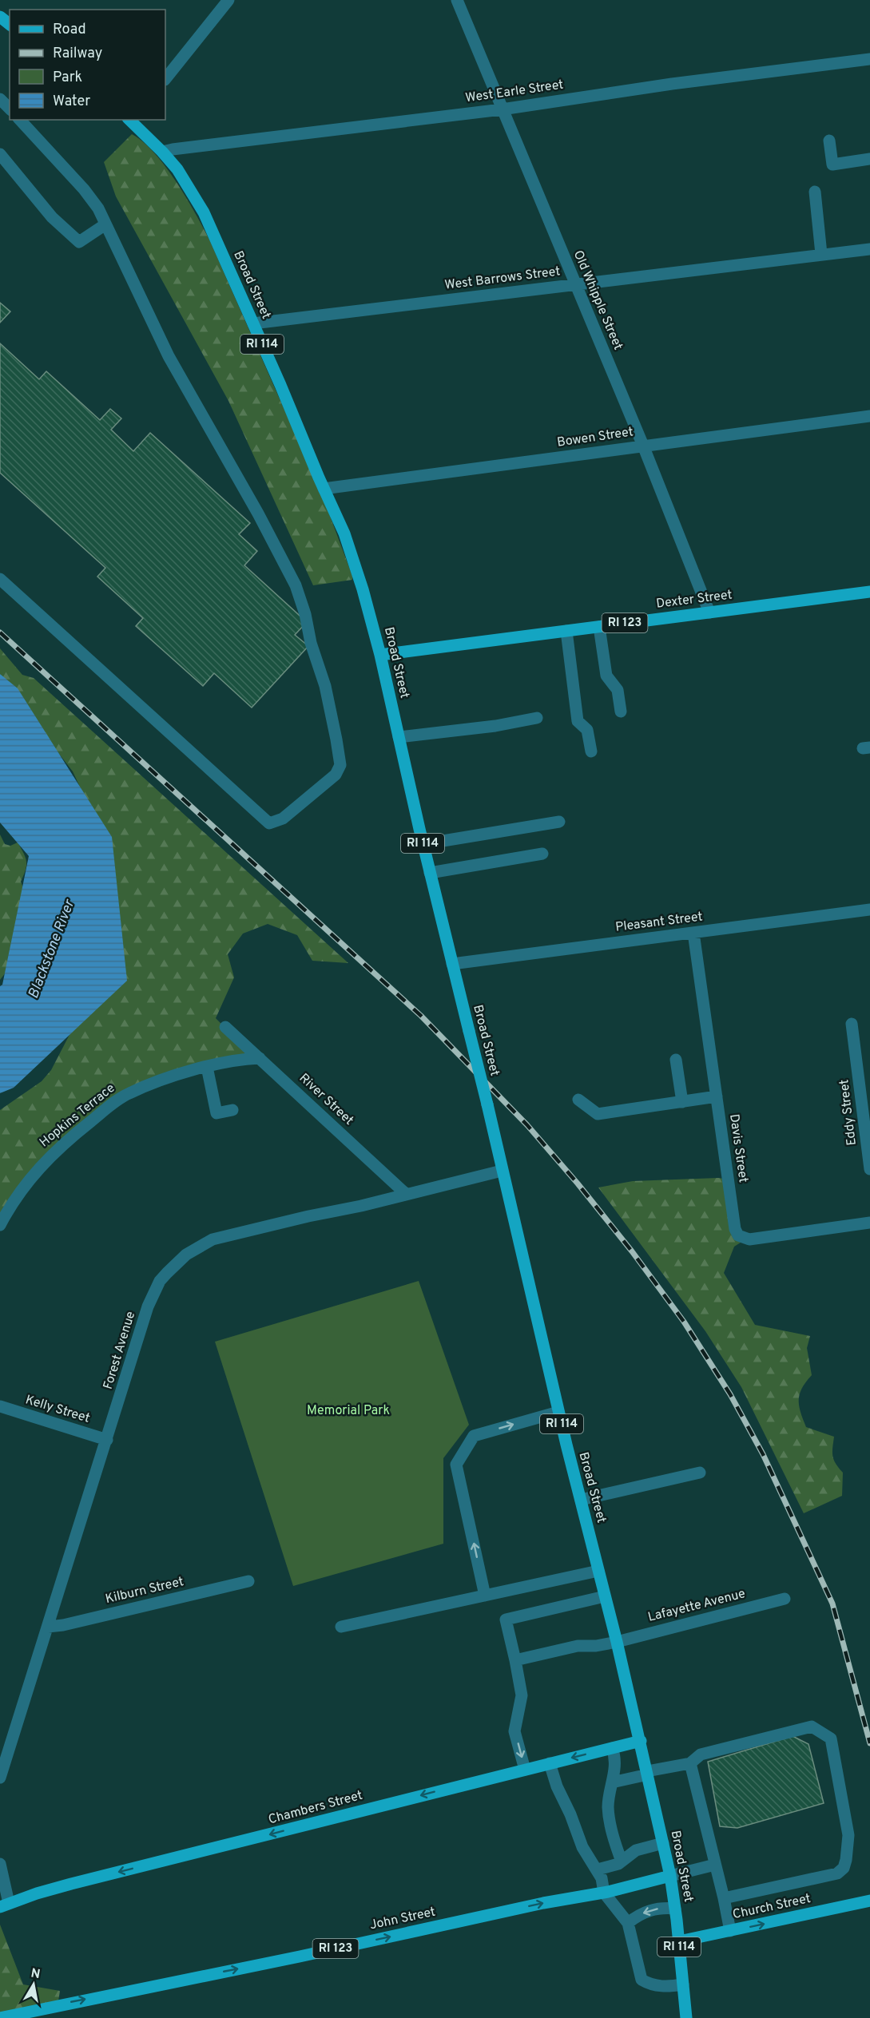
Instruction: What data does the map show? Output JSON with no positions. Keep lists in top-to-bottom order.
{
  "streets": {
    "main road": [
      "Broad Street",
      "RI 114",
      "Dexter Street",
      "RI 123",
      "Chambers Street",
      "Church Street",
      "John Street"
    ],
    "street": [
      "West Earle Street",
      "West Barrows Street",
      "Old Whipple Street",
      "Bowen Street",
      "Pleasant Street",
      "River Street",
      "Eddy Street",
      "Hopkins Terrace",
      "Davis Street",
      "Forest Avenue",
      "Kelly Street",
      "Kilburn Street",
      "Lafayette Avenue"
    ]
  },
  "crossings": [
    ["West Earle Street", "Broad Street"],
    ["West Earle Street", "Old Whipple Street"],
    ["West Barrows Street", "Broad Street"],
    ["West Barrows Street", "Old Whipple Street"],
    ["Broad Street", "Bowen Street"],
    ["Broad Street", "Dexter Street"],
    ["Broad Street", "Pleasant Street"],
    ["Broad Street", "Forest Avenue"],
    ["Broad Street", "Lafayette Avenue"],
    ["Broad Street", "Chambers Street"],
    ["Broad Street", "Church Street"],
    ["Broad Street", "John Street"],
    ["Old Whipple Street", "Bowen Street"],
    ["Old Whipple Street", "Dexter Street"],
    ["Pleasant Street", "Davis Street"],
    ["River Street", "Hopkins Terrace"],
    ["River Street", "Forest Avenue"],
    ["Forest Avenue", "Kelly Street"],
    ["Forest Avenue", "Kilburn Street"]
  ],
  "one_way": ["Chambers Street", "Church Street", "John Street"],
  "water": ["Blackstone River"],
  "parks": ["Memorial Park"],
  "legend": [
    "Road",
    "Railway",
    "Park",
    "Water"
  ],
  "north": "top"
}
